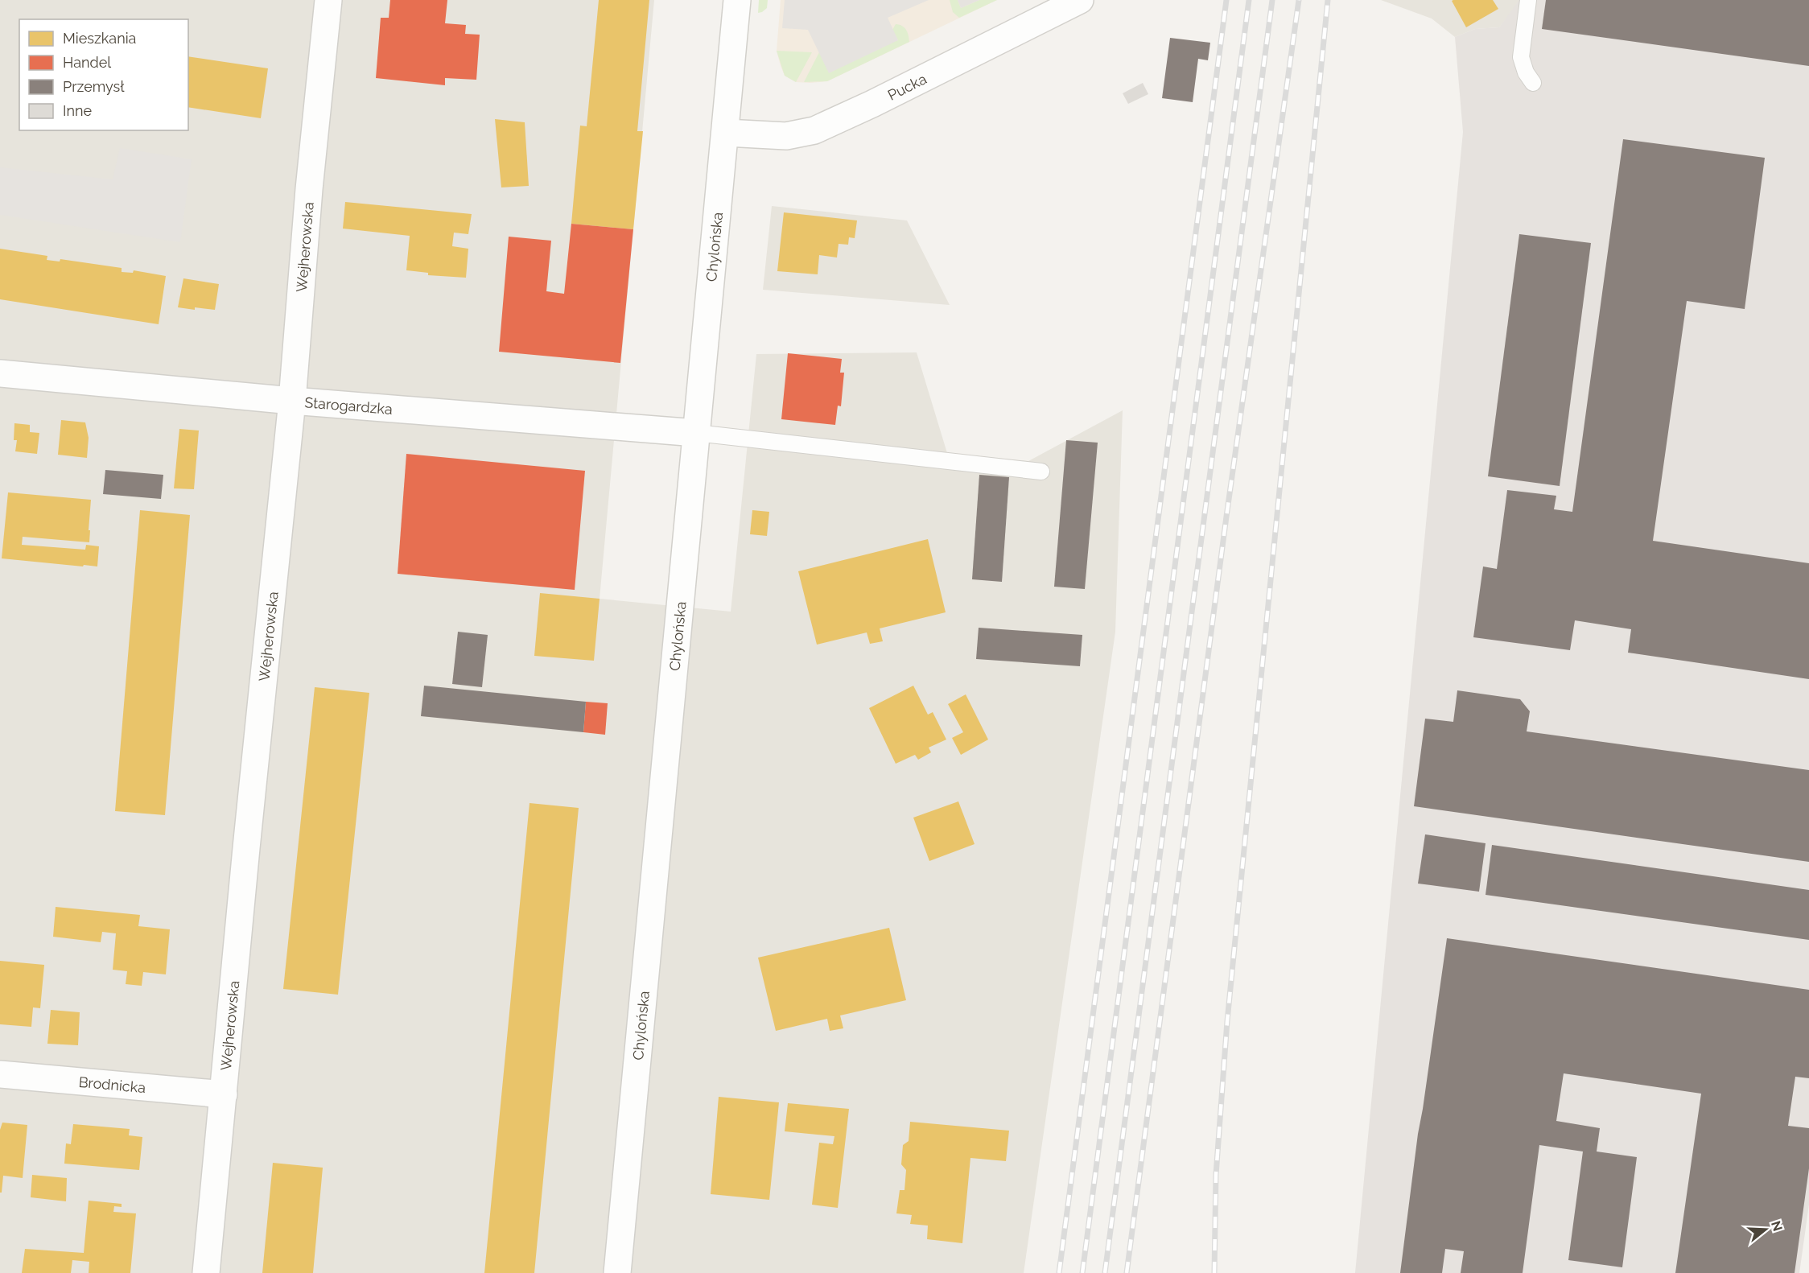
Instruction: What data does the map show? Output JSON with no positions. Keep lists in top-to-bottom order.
{
  "streets": {
    "street": [
      "Pucka",
      "Wejherowska",
      "Chylońska",
      "Starogardzka",
      "Brodnicka"
    ]
  },
  "crossings": [
    ["Pucka", "Chylońska"],
    ["Wejherowska", "Starogardzka"],
    ["Wejherowska", "Brodnicka"],
    ["Chylońska", "Starogardzka"]
  ],
  "legend": [
    "Mieszkania",
    "Handel",
    "Przemysł",
    "Inne"
  ],
  "north": "right"
}
